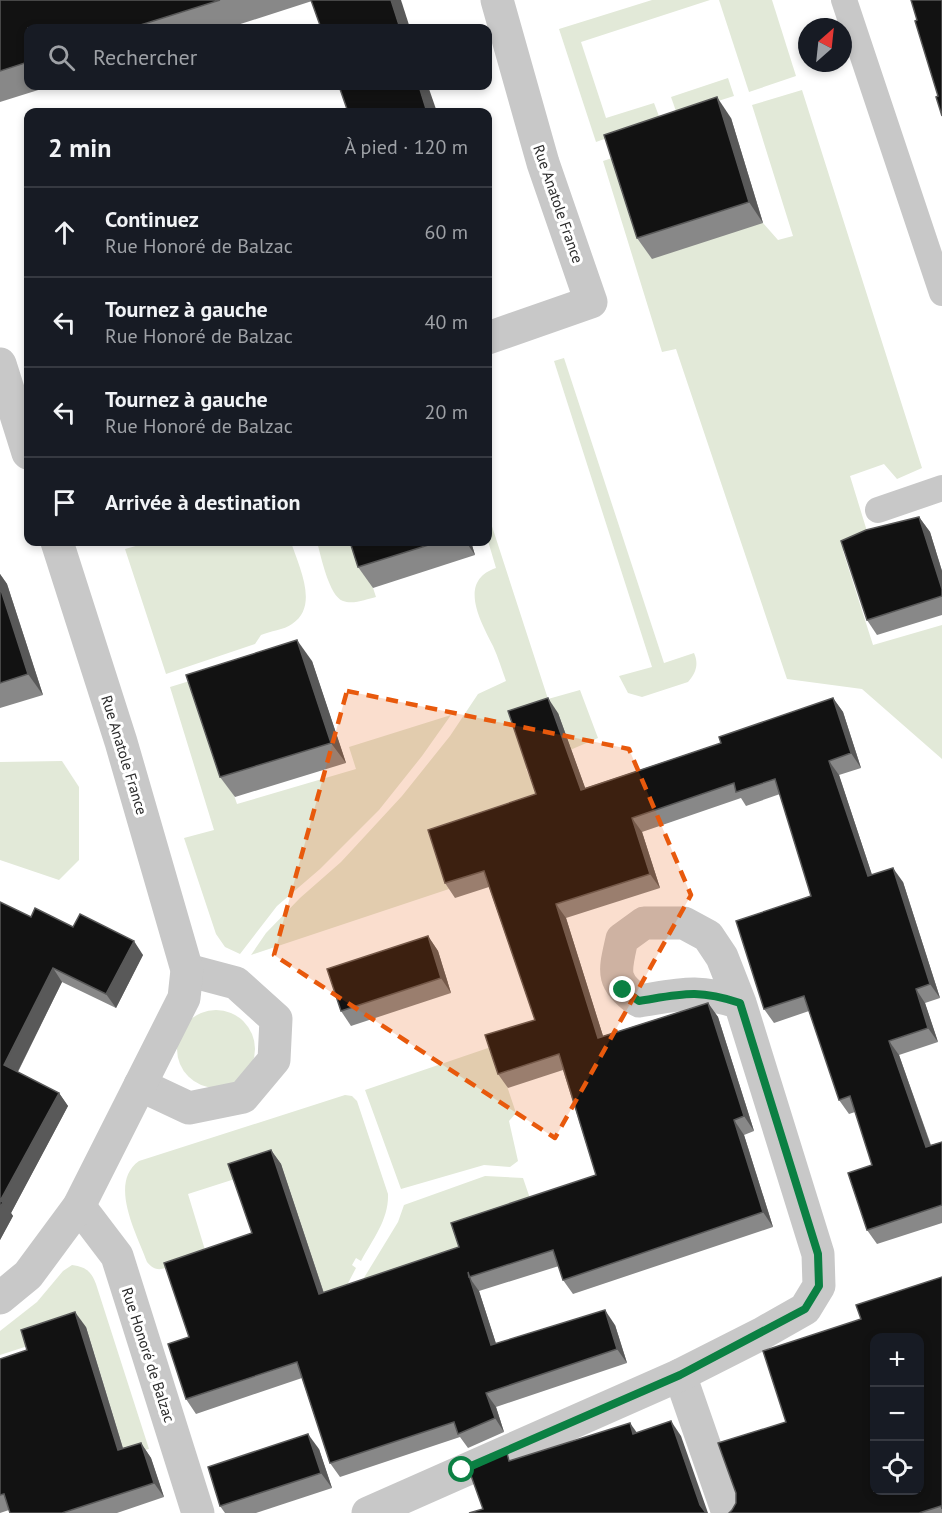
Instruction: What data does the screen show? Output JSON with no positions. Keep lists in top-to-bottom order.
{
  "streets": {
    "street": ["Rue Anatole France", "Rue Honoré de Balzac"]
  },
  "north": "top right",
  "page": {
    "search": "Rechercher",
    "heading": ["2 min", "À pied · 120 m"],
    "list": [
      ["Continuez", "Rue Honoré de Balzac", "60 m"],
      ["Tournez à gauche", "Rue Honoré de Balzac", "40 m"],
      ["Tournez à gauche", "Rue Honoré de Balzac", "20 m"],
      "Arrivée à destination"
    ],
    "map_buttons": ["+", "−"]
  }
}
